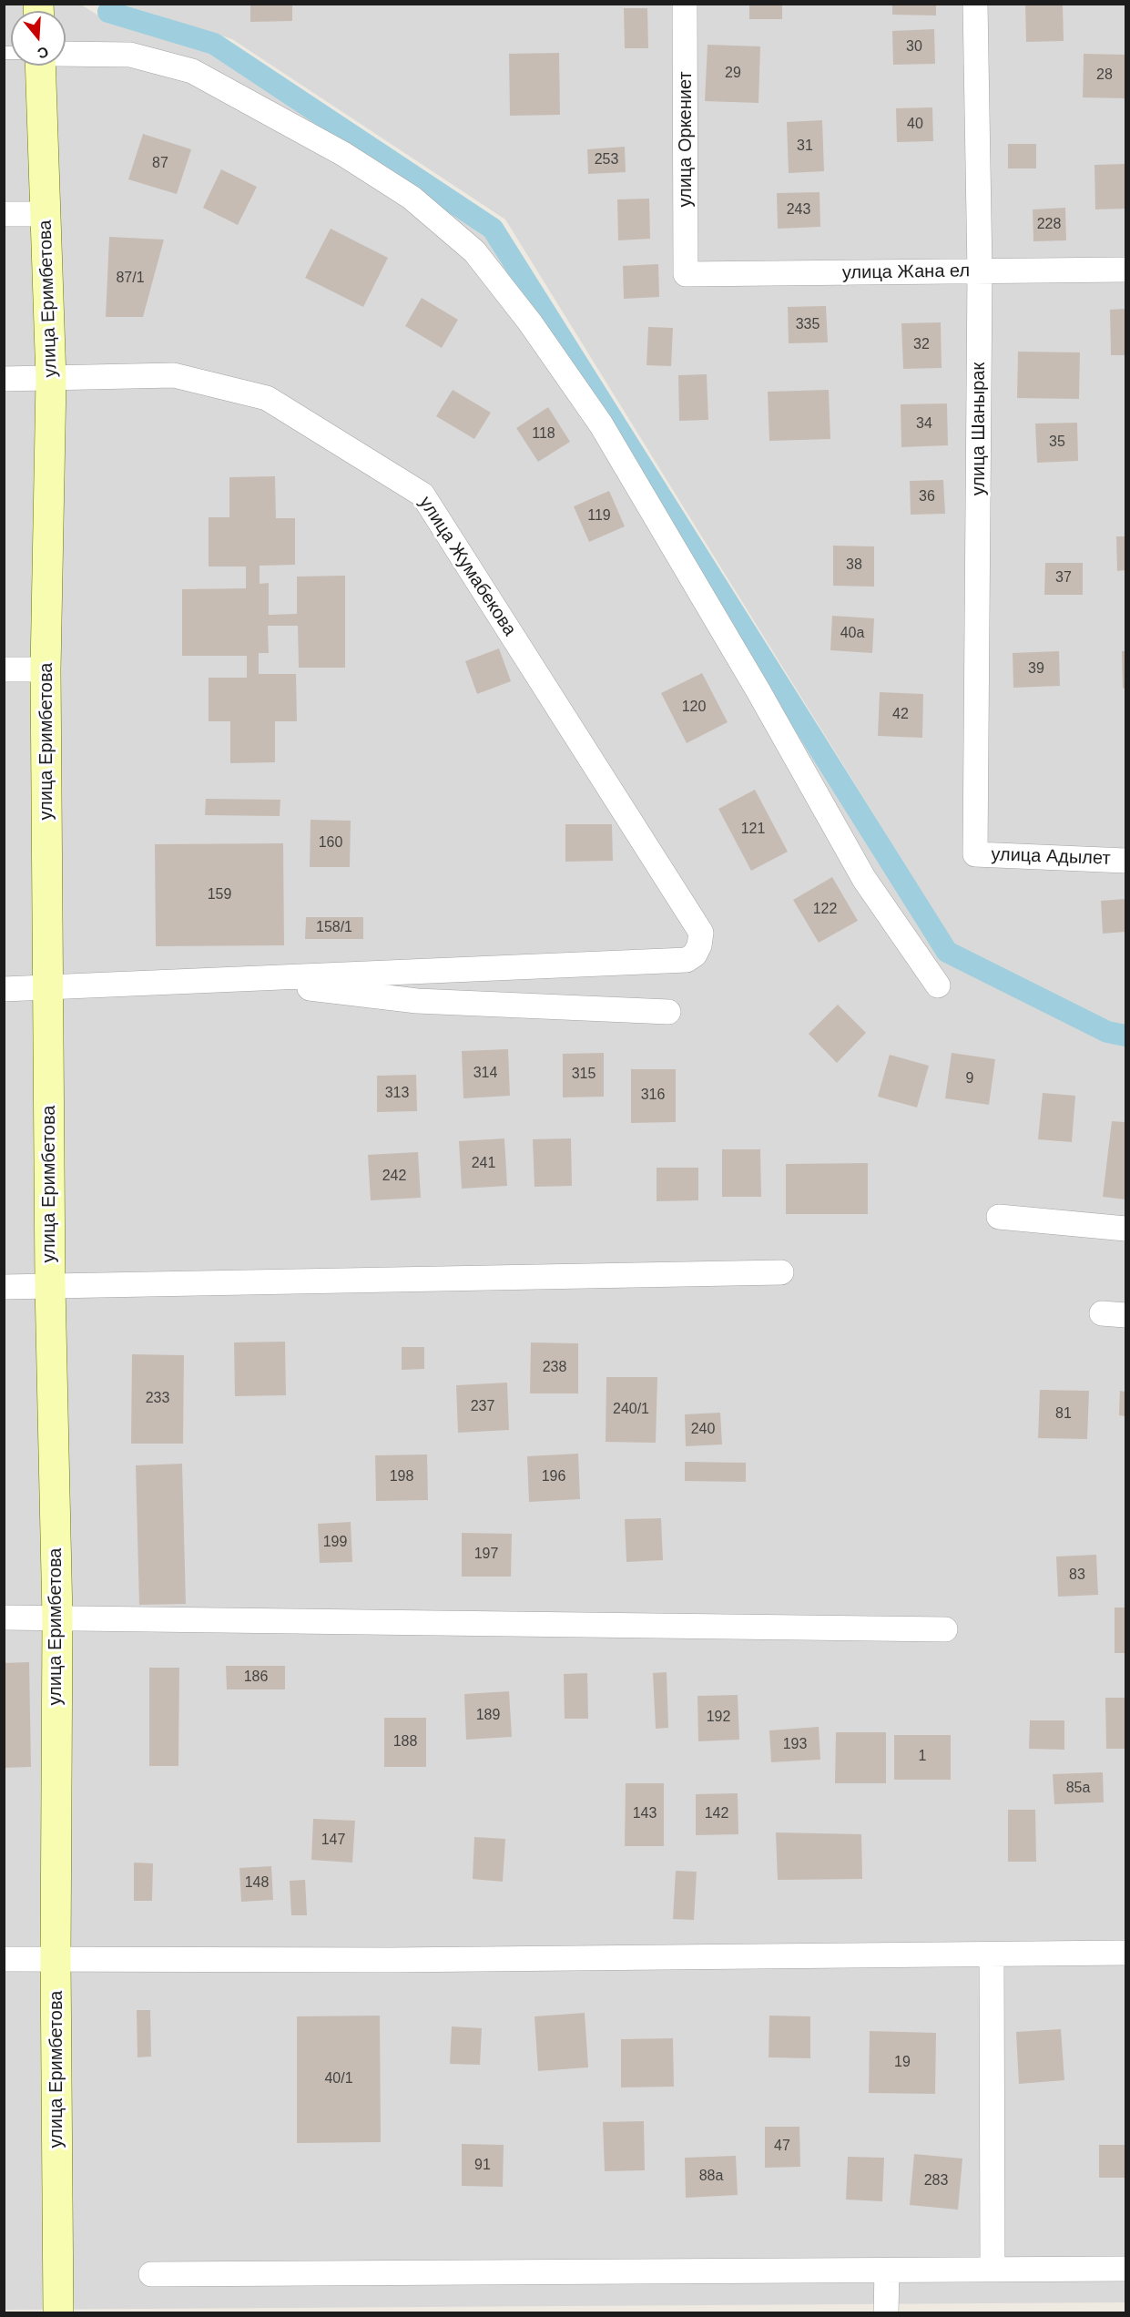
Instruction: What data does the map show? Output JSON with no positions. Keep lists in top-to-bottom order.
{
  "streets": {
    "main road": ["улица Еримбетова"],
    "street": [
      "улица Оркениет",
      "улица Жана ел",
      "улица Шанырак",
      "улица Жумабекова",
      "улица Адылет"
    ]
  },
  "crossings": [
    ["улица Оркениет", "улица Жана ел"],
    ["улица Жана ел", "улица Шанырак"],
    ["улица Еримбетова", "улица Жумабекова"],
    ["улица Шанырак", "улица Адылет"]
  ],
  "house_numbers": [
    "30",
    "29",
    "28",
    "40",
    "31",
    "253",
    "87",
    "243",
    "228",
    "87/1",
    "335",
    "32",
    "34",
    "118",
    "35",
    "36",
    "119",
    "38",
    "37",
    "40а",
    "39",
    "120",
    "42",
    "121",
    "160",
    "159",
    "122",
    "158/1",
    "314",
    "315",
    "9",
    "313",
    "316",
    "241",
    "242",
    "238",
    "233",
    "237",
    "240/1",
    "81",
    "240",
    "198",
    "196",
    "199",
    "197",
    "83",
    "186",
    "189",
    "192",
    "188",
    "193",
    "1",
    "85а",
    "143",
    "142",
    "147",
    "148",
    "19",
    "40/1",
    "47",
    "91",
    "88а",
    "283"
  ],
  "north": "bottom"
}
